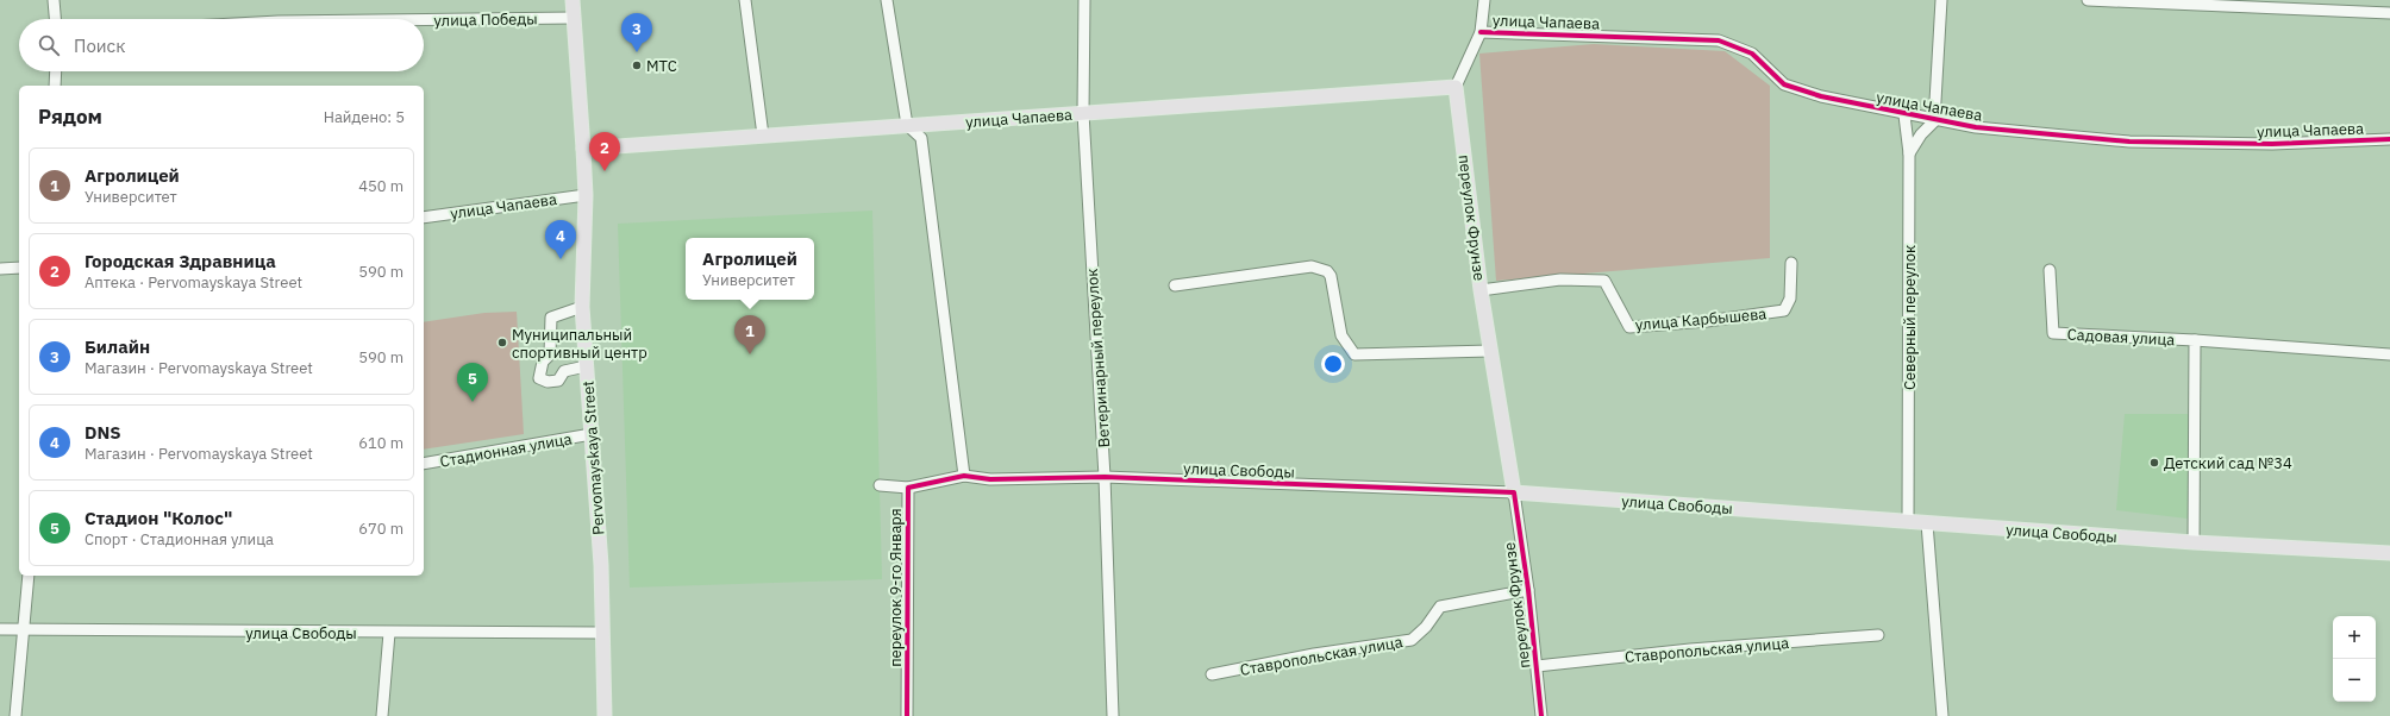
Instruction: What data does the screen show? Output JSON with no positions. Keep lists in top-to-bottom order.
{
  "streets": {
    "main road": [
      "улица Чапаева",
      "переулок Фрунзе",
      "Pervomayskaya Street",
      "улица Свободы"
    ],
    "street": [
      "улица Победы",
      "Северный переулок",
      "улица Карбышева",
      "Садовая улица",
      "Ветеринарный переулок",
      "Стадионная улица",
      "переулок 9-го Января",
      "Ставропольская улица"
    ]
  },
  "crossings": [
    ["улица Победы", "Pervomayskaya Street"],
    ["улица Чапаева", "переулок Фрунзе"],
    ["улица Чапаева", "Северный переулок"],
    ["улица Чапаева", "Ветеринарный переулок"],
    ["улица Чапаева", "Pervomayskaya Street"],
    ["переулок Фрунзе", "улица Карбышева"],
    ["переулок Фрунзе", "улица Свободы"],
    ["переулок Фрунзе", "Ставропольская улица"],
    ["Северный переулок", "улица Свободы"],
    ["Садовая улица", "улица Свободы"],
    ["Ветеринарный переулок", "улица Свободы"],
    ["Стадионная улица", "Pervomayskaya Street"],
    ["Pervomayskaya Street", "улица Свободы"],
    ["улица Свободы", "переулок 9-го Января"]
  ],
  "places": ["МТС", "Муниципальный спортивный центр", "Детский сад №34"],
  "page": {
    "pins": [
      "3",
      "2",
      "4",
      "1",
      "5"
    ],
    "search": "Поиск",
    "heading": ["Рядом", "Найдено: 5"],
    "list": [
      {
        "mark": "1",
        "name": "Агролицей",
        "note": "Университет",
        "value": "450 m"
      },
      {
        "mark": "2",
        "name": "Городская Здравница",
        "note": "Аптека · Pervomayskaya Street",
        "value": "590 m"
      },
      {
        "mark": "3",
        "name": "Билайн",
        "note": "Магазин · Pervomayskaya Street",
        "value": "590 m"
      },
      {
        "mark": "4",
        "name": "DNS",
        "note": "Магазин · Pervomayskaya Street",
        "value": "610 m"
      },
      {
        "mark": "5",
        "name": "Стадион \"Колос\"",
        "note": "Спорт · Стадионная улица",
        "value": "670 m"
      }
    ],
    "popup": ["Агролицей", "Университет"],
    "map_buttons": ["+", "−"]
  }
}
